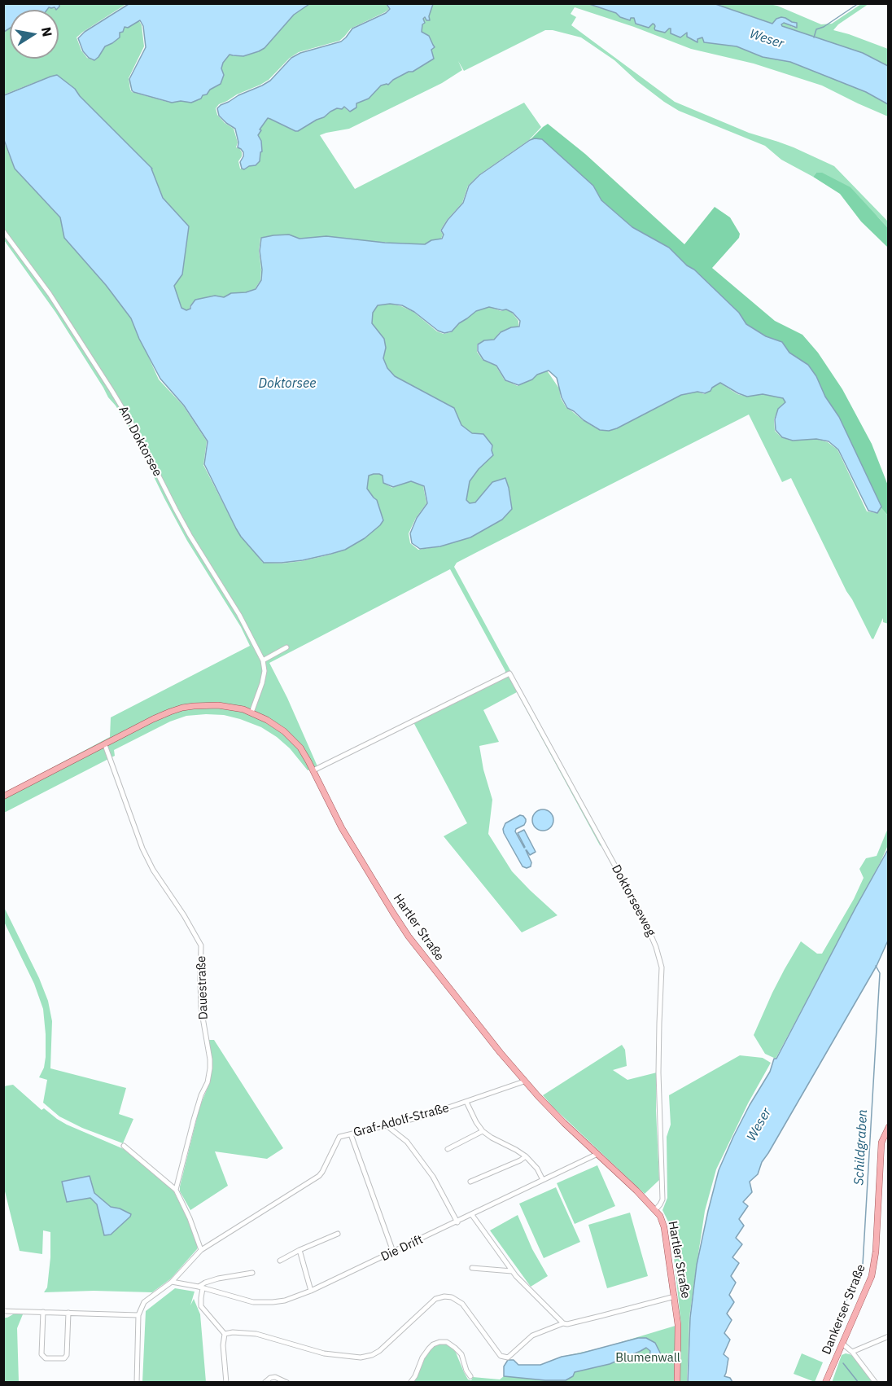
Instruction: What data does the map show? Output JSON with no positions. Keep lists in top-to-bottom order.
{
  "streets": {
    "main road": ["Hartler Straße", "Dankerser Straße"],
    "street": [
      "Am Doktorsee",
      "Doktorseeweg",
      "Dauestraße",
      "Graf-Adolf-Straße",
      "Die Drift"
    ]
  },
  "crossings": [
    ["Doktorseeweg", "Hartler Straße"],
    ["Hartler Straße", "Dauestraße"],
    ["Hartler Straße", "Graf-Adolf-Straße"],
    ["Hartler Straße", "Die Drift"]
  ],
  "water": ["Weser", "Doktorsee", "Schildgraben"],
  "parks": ["Blumenwall"],
  "north": "right"
}
